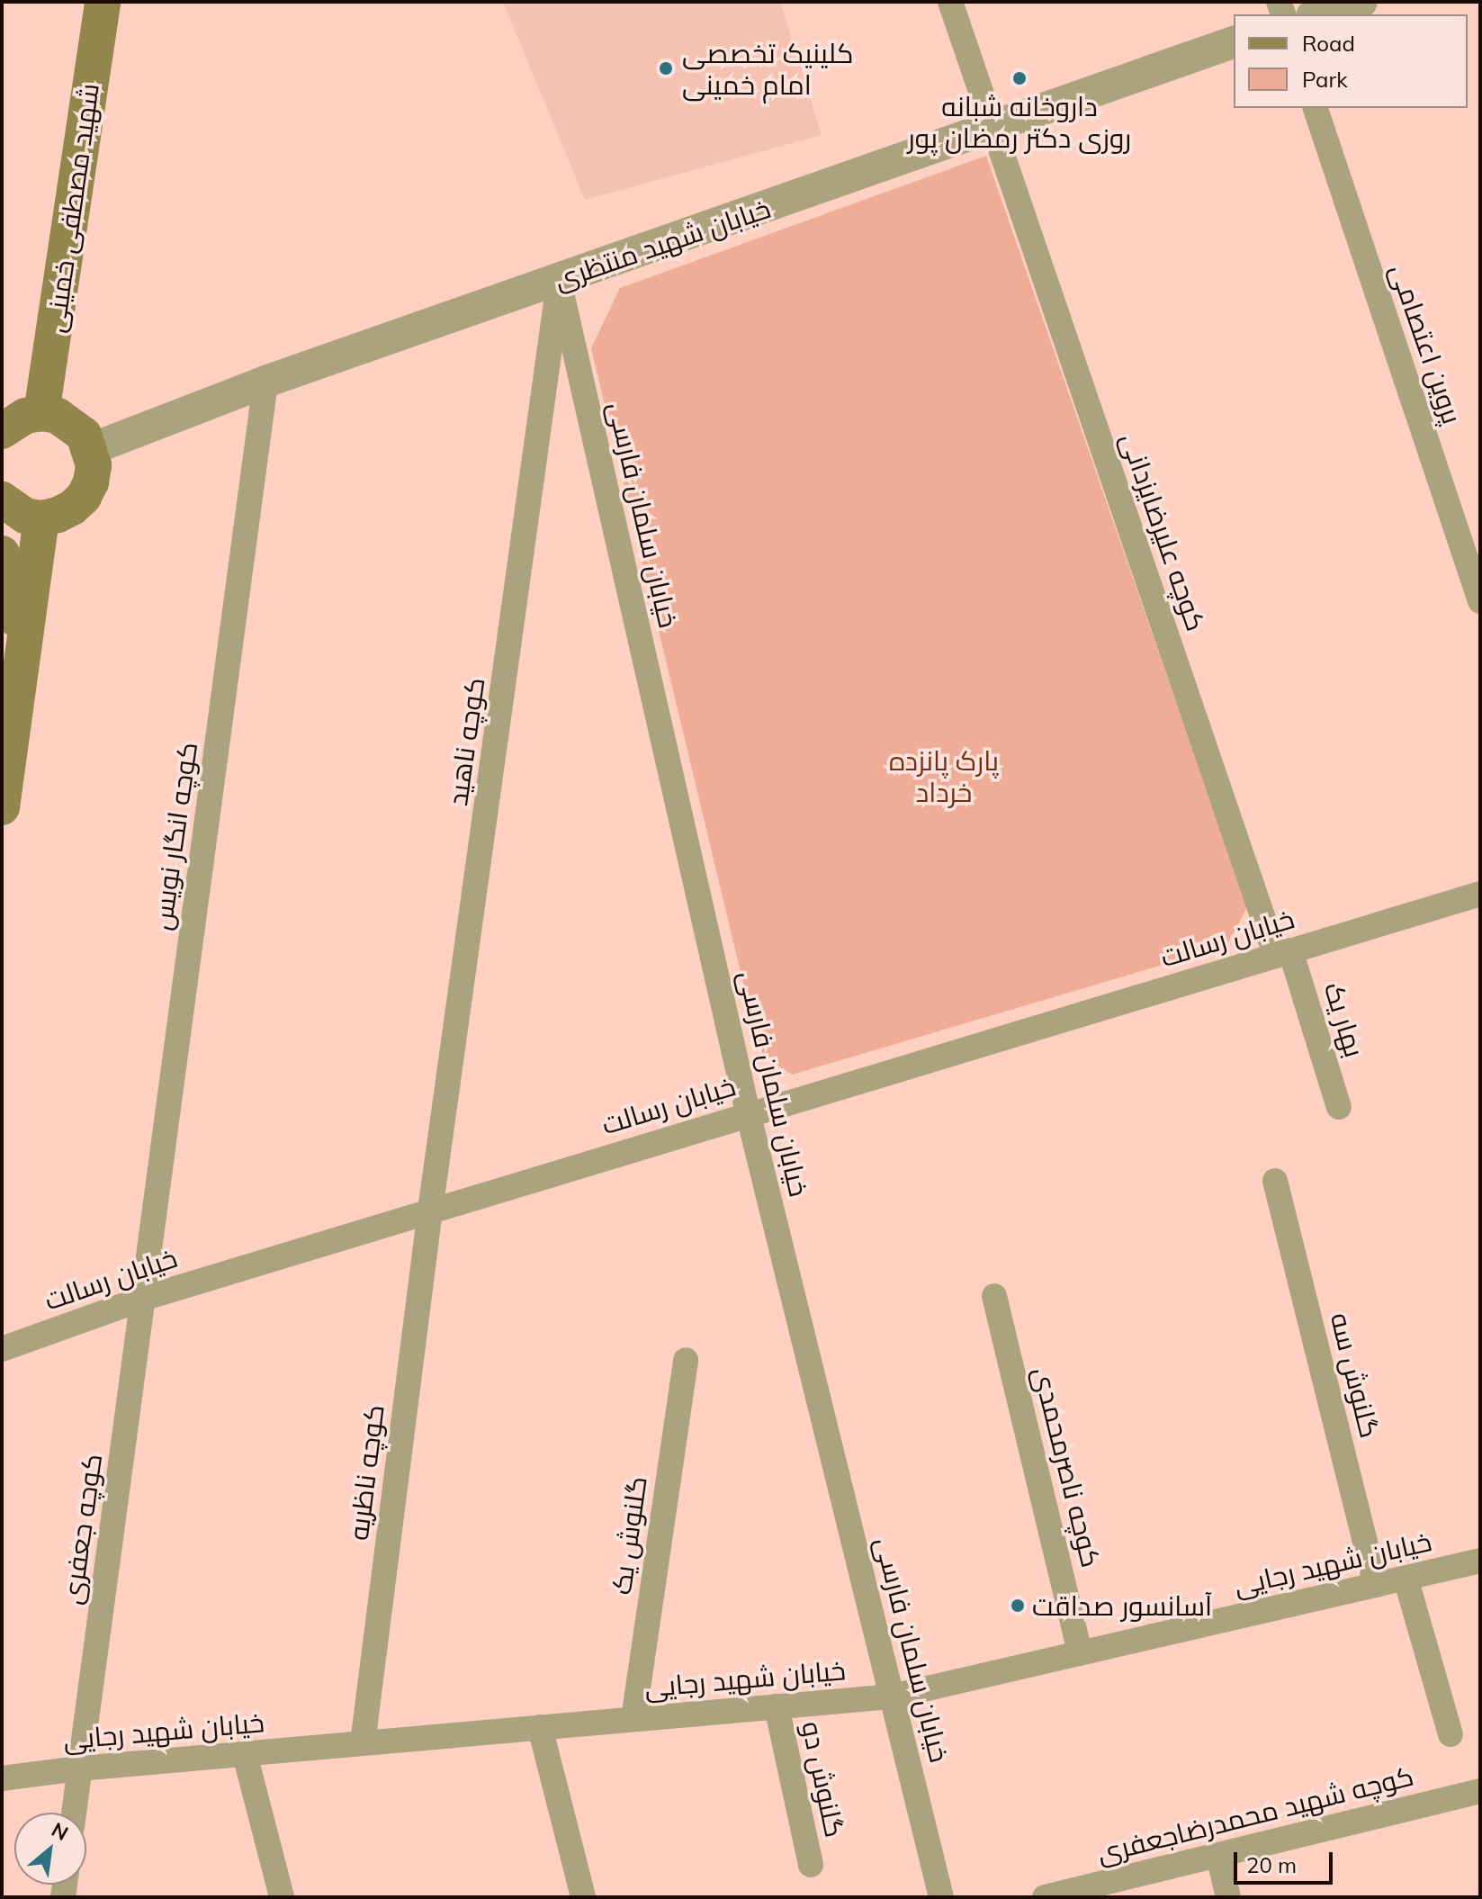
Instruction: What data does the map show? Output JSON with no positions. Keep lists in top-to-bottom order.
{
  "streets": {
    "main road": ["شهید مصطفی خمینی"],
    "street": [
      "خیابان شهید منتظری",
      "پروین اعتصامی",
      "خیابان سلمان فارسی",
      "کوچه علیرضایزدانی",
      "کوچه ناهید",
      "کوچه انگار نویس",
      "خیابان رسالت",
      "بهار یک",
      "گلنوش سه",
      "کوچه ناصرمحمدی",
      "کوچه ناظریه",
      "کوچه جعفری",
      "گلنوش یک",
      "خیابان شهید رجایی",
      "گلنوش دو",
      "کوچه شهید محمدرضاجعفری"
    ]
  },
  "crossings": [
    ["خیابان شهید منتظری", "خیابان سلمان فارسی"],
    ["خیابان شهید منتظری", "کوچه علیرضایزدانی"],
    ["خیابان شهید منتظری", "کوچه ناهید"],
    ["خیابان شهید منتظری", "کوچه انگار نویس"],
    ["خیابان سلمان فارسی", "کوچه ناهید"],
    ["خیابان سلمان فارسی", "خیابان رسالت"],
    ["خیابان سلمان فارسی", "خیابان شهید رجایی"],
    ["کوچه علیرضایزدانی", "خیابان رسالت"],
    ["کوچه علیرضایزدانی", "بهار یک"],
    ["کوچه ناهید", "خیابان رسالت"],
    ["کوچه ناهید", "کوچه ناظریه"],
    ["کوچه انگار نویس", "خیابان رسالت"],
    ["کوچه انگار نویس", "کوچه جعفری"],
    ["خیابان رسالت", "بهار یک"],
    ["خیابان رسالت", "کوچه ناظریه"],
    ["خیابان رسالت", "کوچه جعفری"],
    ["گلنوش سه", "خیابان شهید رجایی"],
    ["کوچه ناصرمحمدی", "خیابان شهید رجایی"],
    ["کوچه ناظریه", "خیابان شهید رجایی"],
    ["کوچه جعفری", "خیابان شهید رجایی"],
    ["گلنوش یک", "خیابان شهید رجایی"],
    ["خیابان شهید رجایی", "گلنوش دو"]
  ],
  "parks": ["پارک پانزده خرداد"],
  "places": ["کلینیک تخصصی امام خمینی", "داروخانه شبانه روزی دکتر رمضان پور", "آسانسور صداقت"],
  "legend": ["Road", "Park"],
  "scale_bar": "20 m",
  "north": "top right"
}
